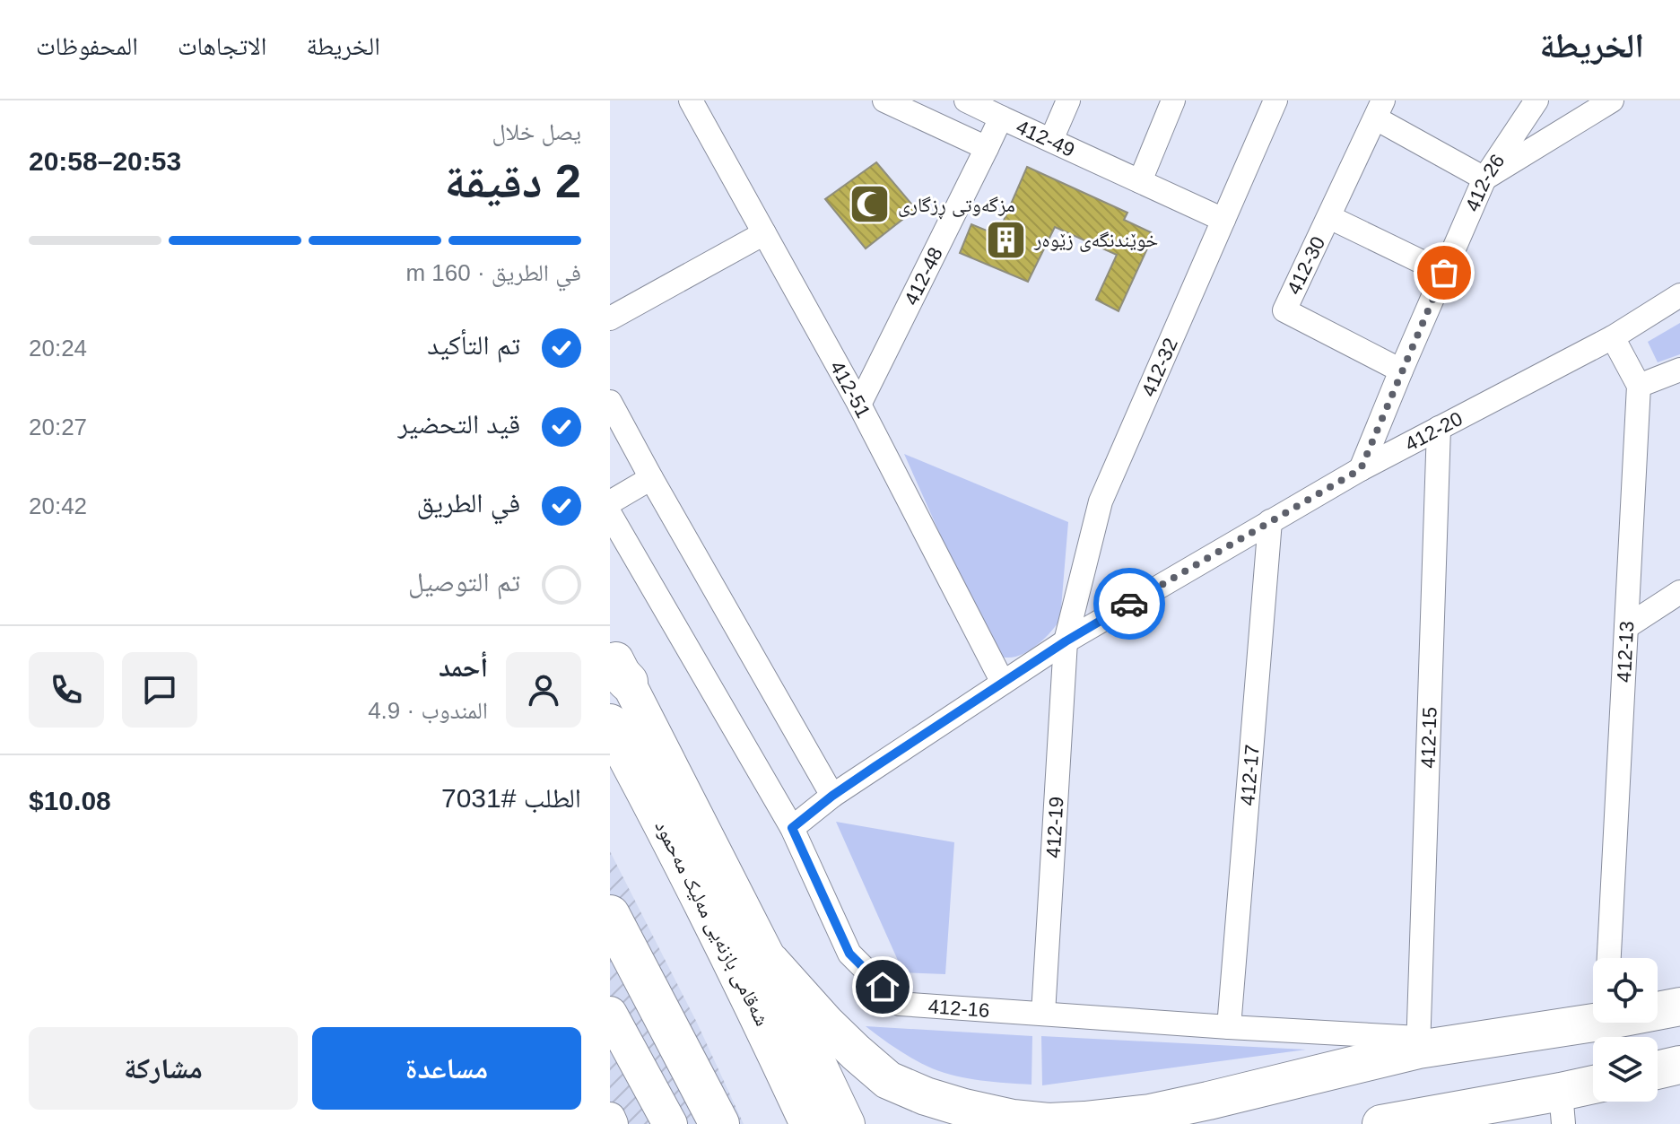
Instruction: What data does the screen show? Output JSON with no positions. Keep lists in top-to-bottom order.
{
  "streets": {
    "highway": ["شەقامی بازنەیی مەلیک مەحمود"],
    "street": [
      "412-49",
      "412-26",
      "412-30",
      "412-48",
      "412-32",
      "412-51",
      "412-20",
      "412-13",
      "412-15",
      "412-17",
      "412-19",
      "412-16"
    ]
  },
  "crossings": [
    ["412-49", "412-48"],
    ["412-49", "412-32"],
    ["412-26", "412-30"],
    ["412-26", "412-20"],
    ["412-48", "412-51"],
    ["412-32", "412-20"],
    ["412-32", "412-19"],
    ["412-51", "412-20"],
    ["412-20", "412-15"],
    ["412-20", "412-17"],
    ["412-20", "412-19"],
    ["412-20", "412-16"],
    ["412-15", "412-16"],
    ["412-17", "412-16"],
    ["412-19", "412-16"]
  ],
  "places": {
    "mosque": ["مزگەوتی ڕزگاری"],
    "building": ["خوێندنگەی زێوەر"]
  },
  "page": {
    "header": "الخريطة",
    "nav": ["الخريطة", "الاتجاهات", "المحفوظات"],
    "heading": ["2 دقيقة", "يصل خلال", "20:53–20:58"],
    "panel": [
      "أحمد",
      "المندوب · 4.9",
      "الطلب #7031",
      "$10.08"
    ],
    "bar": "في الطريق · 160 m",
    "list": [
      ["تم التأكيد", "20:24"],
      ["قيد التحضير", "20:27"],
      ["في الطريق", "20:42"],
      "تم التوصيل"
    ],
    "buttons": ["مساعدة", "مشاركة"]
  }
}
